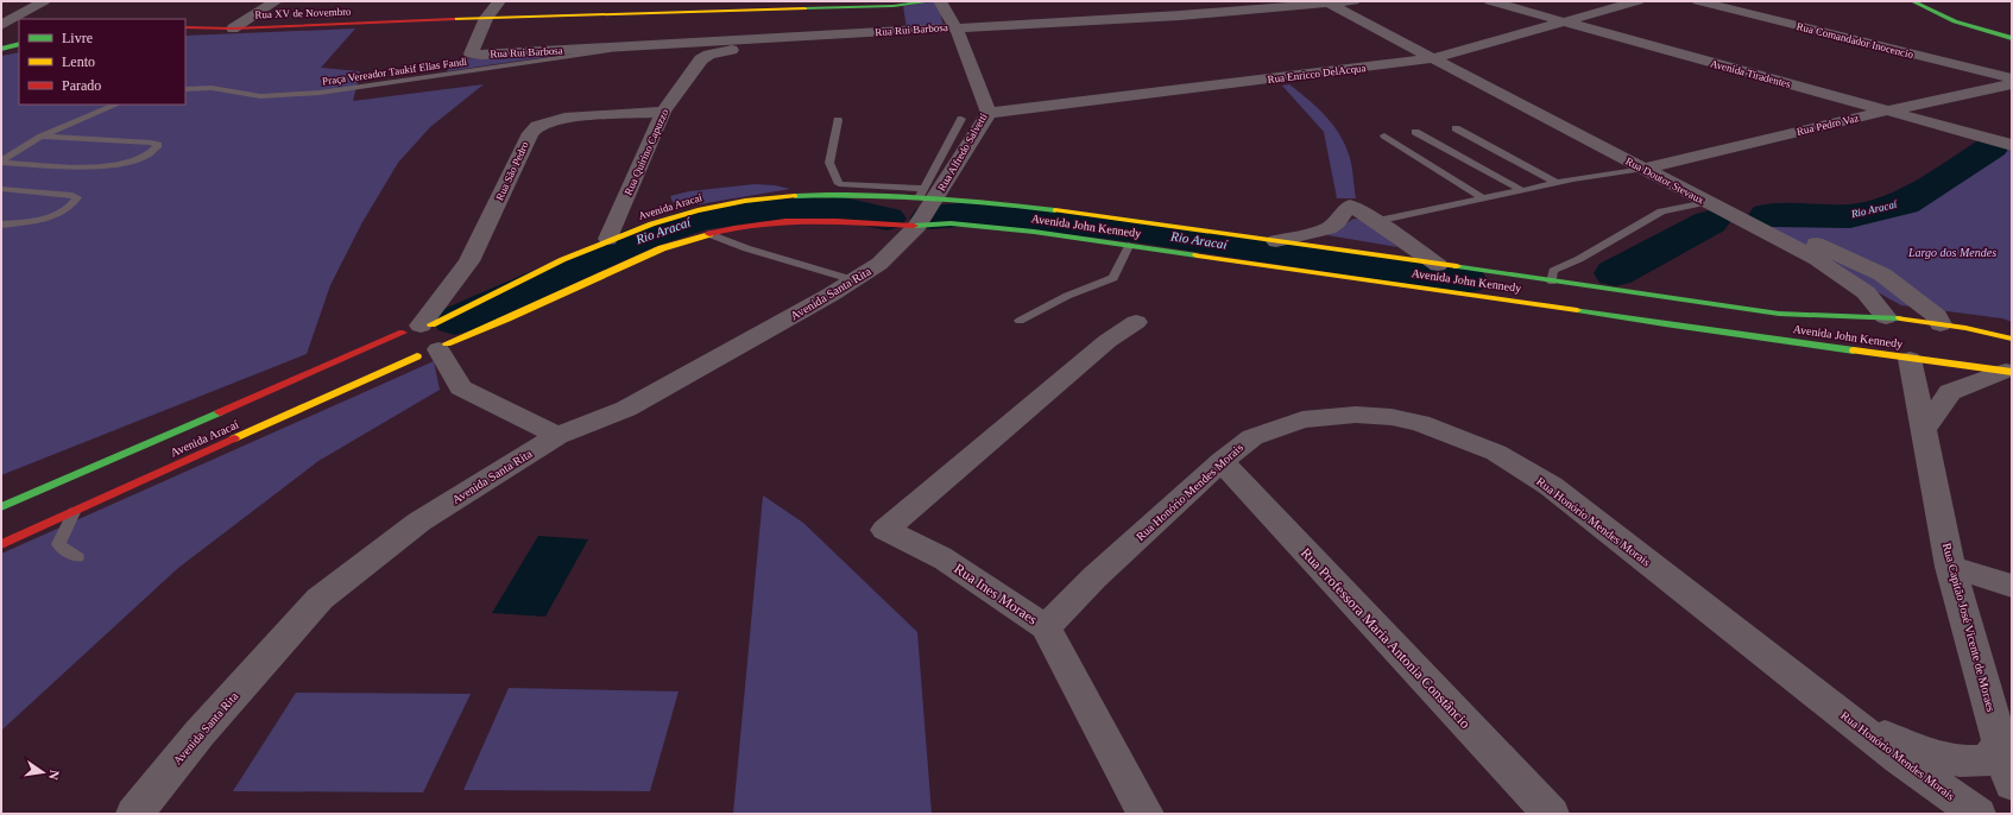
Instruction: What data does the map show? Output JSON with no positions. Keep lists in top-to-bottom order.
{
  "streets": {
    "main road": ["Rua XV de Novembro", "Avenida Aracaí", "Avenida John Kennedy"],
    "street": [
      "Rua Rui Barbosa",
      "Rua Comandador Inocencio",
      "Rua Enricco DelAcqua",
      "Avenida Tiradentes",
      "Rua Pedro Vaz",
      "Rua Quirino Capuzzo",
      "Rua Alfredo Salvetti",
      "Rua São Pedro",
      "Rua Doutor Stevaux",
      "Avenida Santa Rita",
      "Rua Honório Mendes Morais",
      "Rua Ines Moraes",
      "Rua Capitão José Vicente de Moraes",
      "Rua Professora Maria Antonia Constâncio"
    ],
    "lane": ["Praça Vereador Taukif Elias Fandi"]
  },
  "crossings": [
    ["Rua XV de Novembro", "Rua Rui Barbosa"],
    ["Rua Rui Barbosa", "Praça Vereador Taukif Elias Fandi"],
    ["Rua Rui Barbosa", "Rua Quirino Capuzzo"],
    ["Rua Rui Barbosa", "Rua Alfredo Salvetti"],
    ["Rua Rui Barbosa", "Rua Doutor Stevaux"],
    ["Rua Enricco DelAcqua", "Avenida Tiradentes"],
    ["Rua Enricco DelAcqua", "Rua Alfredo Salvetti"],
    ["Rua Enricco DelAcqua", "Rua Doutor Stevaux"],
    ["Avenida Tiradentes", "Rua Pedro Vaz"],
    ["Rua Pedro Vaz", "Rua Doutor Stevaux"],
    ["Rua Quirino Capuzzo", "Rua São Pedro"],
    ["Rua Quirino Capuzzo", "Avenida Aracaí"],
    ["Rua Alfredo Salvetti", "Avenida Aracaí"],
    ["Rua Alfredo Salvetti", "Avenida John Kennedy"],
    ["Rua Alfredo Salvetti", "Avenida Santa Rita"],
    ["Rua São Pedro", "Avenida Aracaí"],
    ["Rua Doutor Stevaux", "Avenida John Kennedy"],
    ["Avenida Aracaí", "Avenida John Kennedy"],
    ["Avenida Aracaí", "Avenida Santa Rita"],
    ["Avenida John Kennedy", "Avenida Santa Rita"],
    ["Avenida John Kennedy", "Rua Capitão José Vicente de Moraes"],
    ["Rua Honório Mendes Morais", "Rua Ines Moraes"],
    ["Rua Honório Mendes Morais", "Rua Professora Maria Antonia Constâncio"]
  ],
  "water": ["Rio Aracaí"],
  "parks": ["Largo dos Mendes"],
  "legend": ["Livre", "Lento", "Parado"],
  "north": "right"
}
